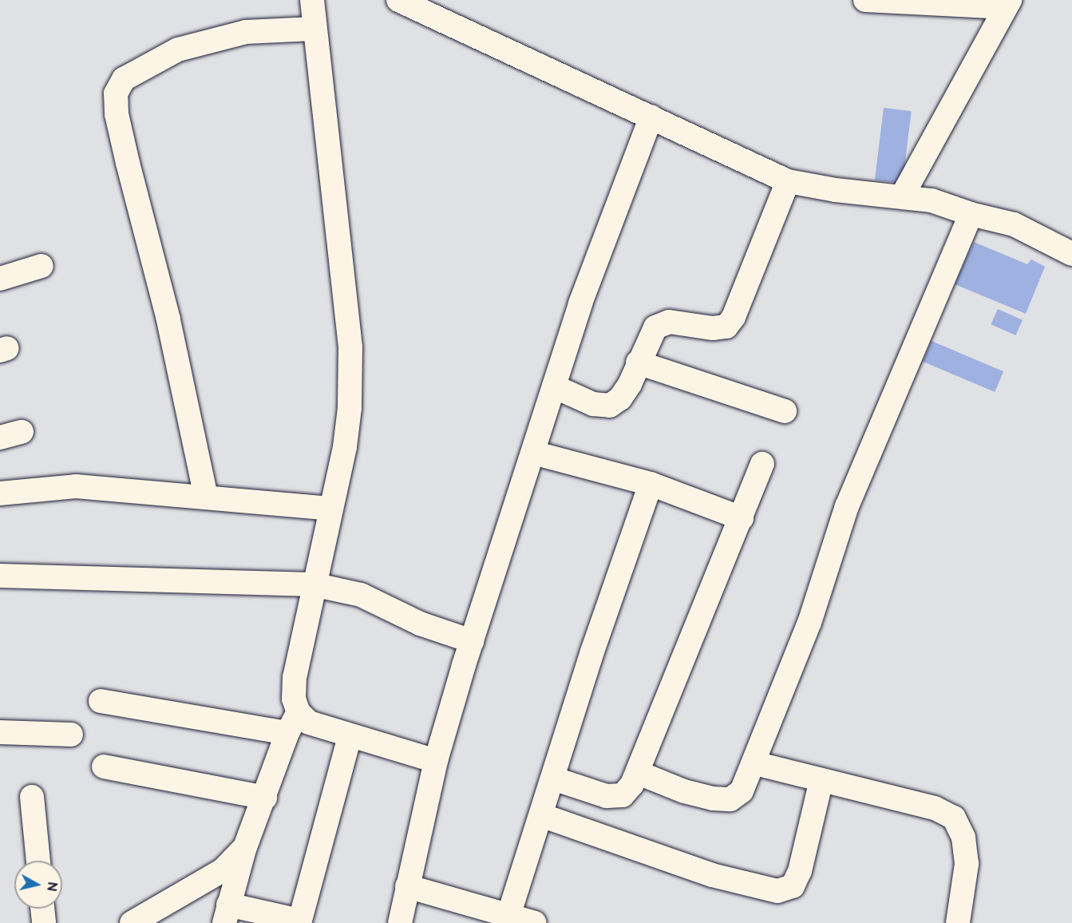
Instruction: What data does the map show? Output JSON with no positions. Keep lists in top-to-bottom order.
{
  "north": "right"
}
